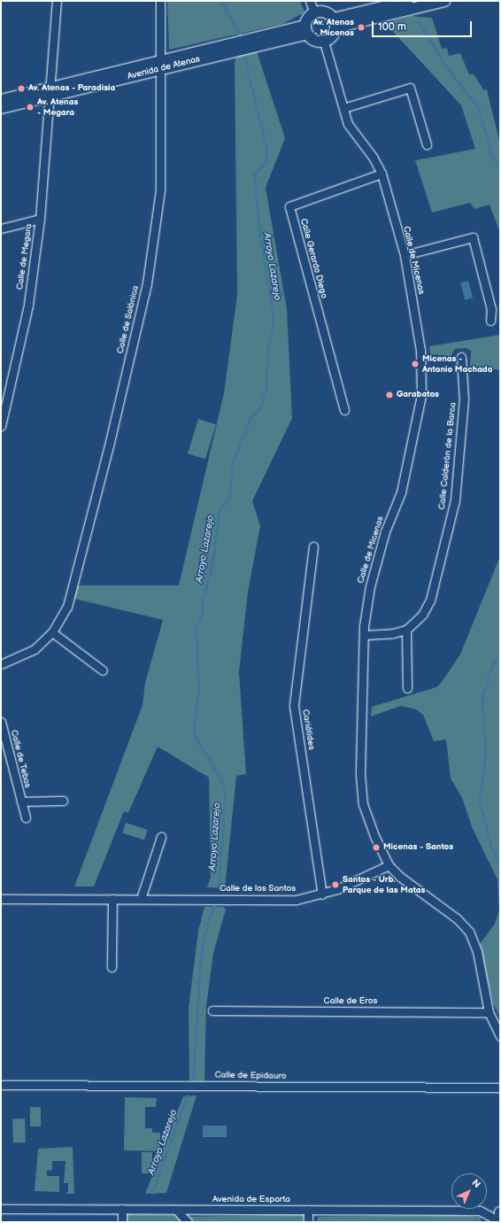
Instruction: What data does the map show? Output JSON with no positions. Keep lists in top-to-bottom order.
{
  "streets": {
    "main road": ["Avenida de Atenas"],
    "street": [
      "Calle de Megara",
      "Calle Gerardo Diego",
      "Calle de Micenas",
      "Calle de Salónica",
      "Calle Calderón de la Barca",
      "Cariátides",
      "Calle de Tebas",
      "Calle de los Santos",
      "Calle de Eros",
      "Calle de Epidauro",
      "Avenida de Esparta"
    ]
  },
  "crossings": [
    ["Avenida de Atenas", "Calle de Megara"],
    ["Avenida de Atenas", "Calle de Micenas"],
    ["Avenida de Atenas", "Calle de Salónica"],
    ["Calle Gerardo Diego", "Calle de Micenas"],
    ["Calle de Micenas", "Calle Calderón de la Barca"],
    ["Calle de Micenas", "Calle de los Santos"],
    ["Calle de Micenas", "Calle de Eros"],
    ["Cariátides", "Calle de los Santos"]
  ],
  "water": ["Arroyo Lazarejo"],
  "places": [
    "Av. Atenas - Micenas",
    "Av. Atenas - Paradisia",
    "Av. Atenas - Megara",
    "Micenas - Antonio Machado",
    "Garabatos",
    "Micenas - Santos",
    "Santos - Urb. Parque de las Matas"
  ],
  "scale_bar": "100 m",
  "north": "top right"
}
